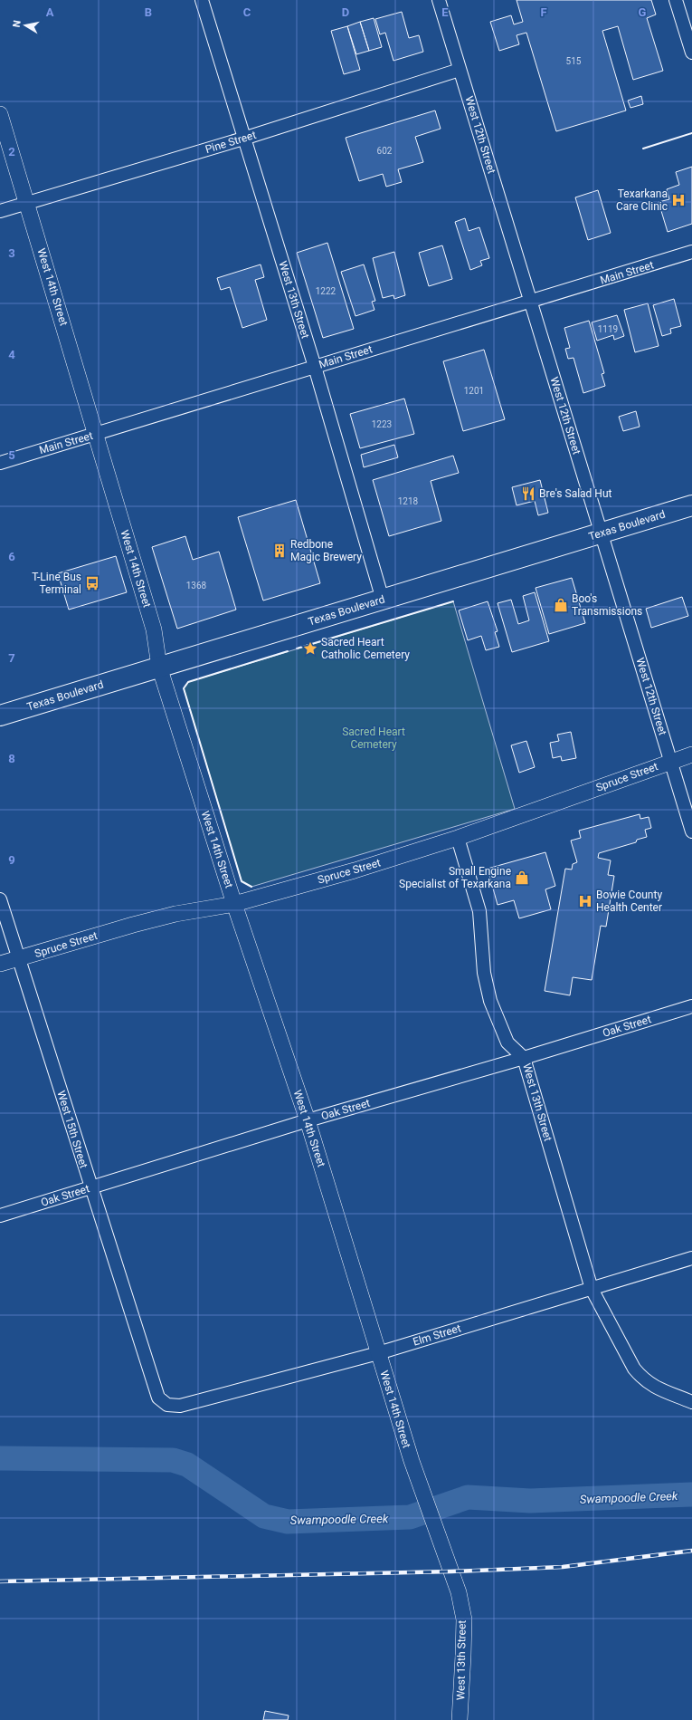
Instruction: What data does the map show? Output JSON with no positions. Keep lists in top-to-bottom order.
{
  "streets": {
    "main road": ["Texas Boulevard"],
    "street": [
      "West 12th Street",
      "Pine Street",
      "Main Street",
      "West 14th Street",
      "West 13th Street",
      "Spruce Street",
      "Oak Street",
      "West 15th Street",
      "Elm Street"
    ]
  },
  "crossings": [
    ["West 12th Street", "Pine Street"],
    ["West 12th Street", "Main Street"],
    ["West 12th Street", "Texas Boulevard"],
    ["West 12th Street", "Spruce Street"],
    ["Pine Street", "West 14th Street"],
    ["Pine Street", "West 13th Street"],
    ["Main Street", "West 14th Street"],
    ["Main Street", "West 13th Street"],
    ["West 14th Street", "West 13th Street"],
    ["West 14th Street", "Texas Boulevard"],
    ["West 14th Street", "Spruce Street"],
    ["West 14th Street", "Oak Street"],
    ["West 14th Street", "Elm Street"],
    ["West 13th Street", "Texas Boulevard"],
    ["West 13th Street", "Spruce Street"],
    ["West 13th Street", "Oak Street"],
    ["West 13th Street", "Elm Street"],
    ["Spruce Street", "West 15th Street"],
    ["Oak Street", "West 15th Street"],
    ["West 15th Street", "Elm Street"]
  ],
  "water": ["Swampoodle Creek"],
  "parks": ["Sacred Heart Cemetery"],
  "places": {
    "hospital": ["Texarkana Care Clinic", "Bowie County Health Center"],
    "restaurant": ["Bre's Salad Hut"],
    "building": ["Redbone Magic Brewery"],
    "bus stop": ["T-Line Bus Terminal"],
    "shop": ["Boo's Transmissions", "Small Engine Specialist of Texarkana"],
    "place": ["Sacred Heart Catholic Cemetery"]
  },
  "house_numbers": [
    "515",
    "602",
    "1222",
    "1119",
    "1201",
    "1223",
    "1218",
    "1368"
  ],
  "north": "left",
  "grid": {
    "columns": [
      "A",
      "B",
      "C",
      "D",
      "E",
      "F",
      "G"
    ],
    "rows": [
      "2",
      "3",
      "4",
      "5",
      "6",
      "7",
      "8",
      "9"
    ]
  }
}
